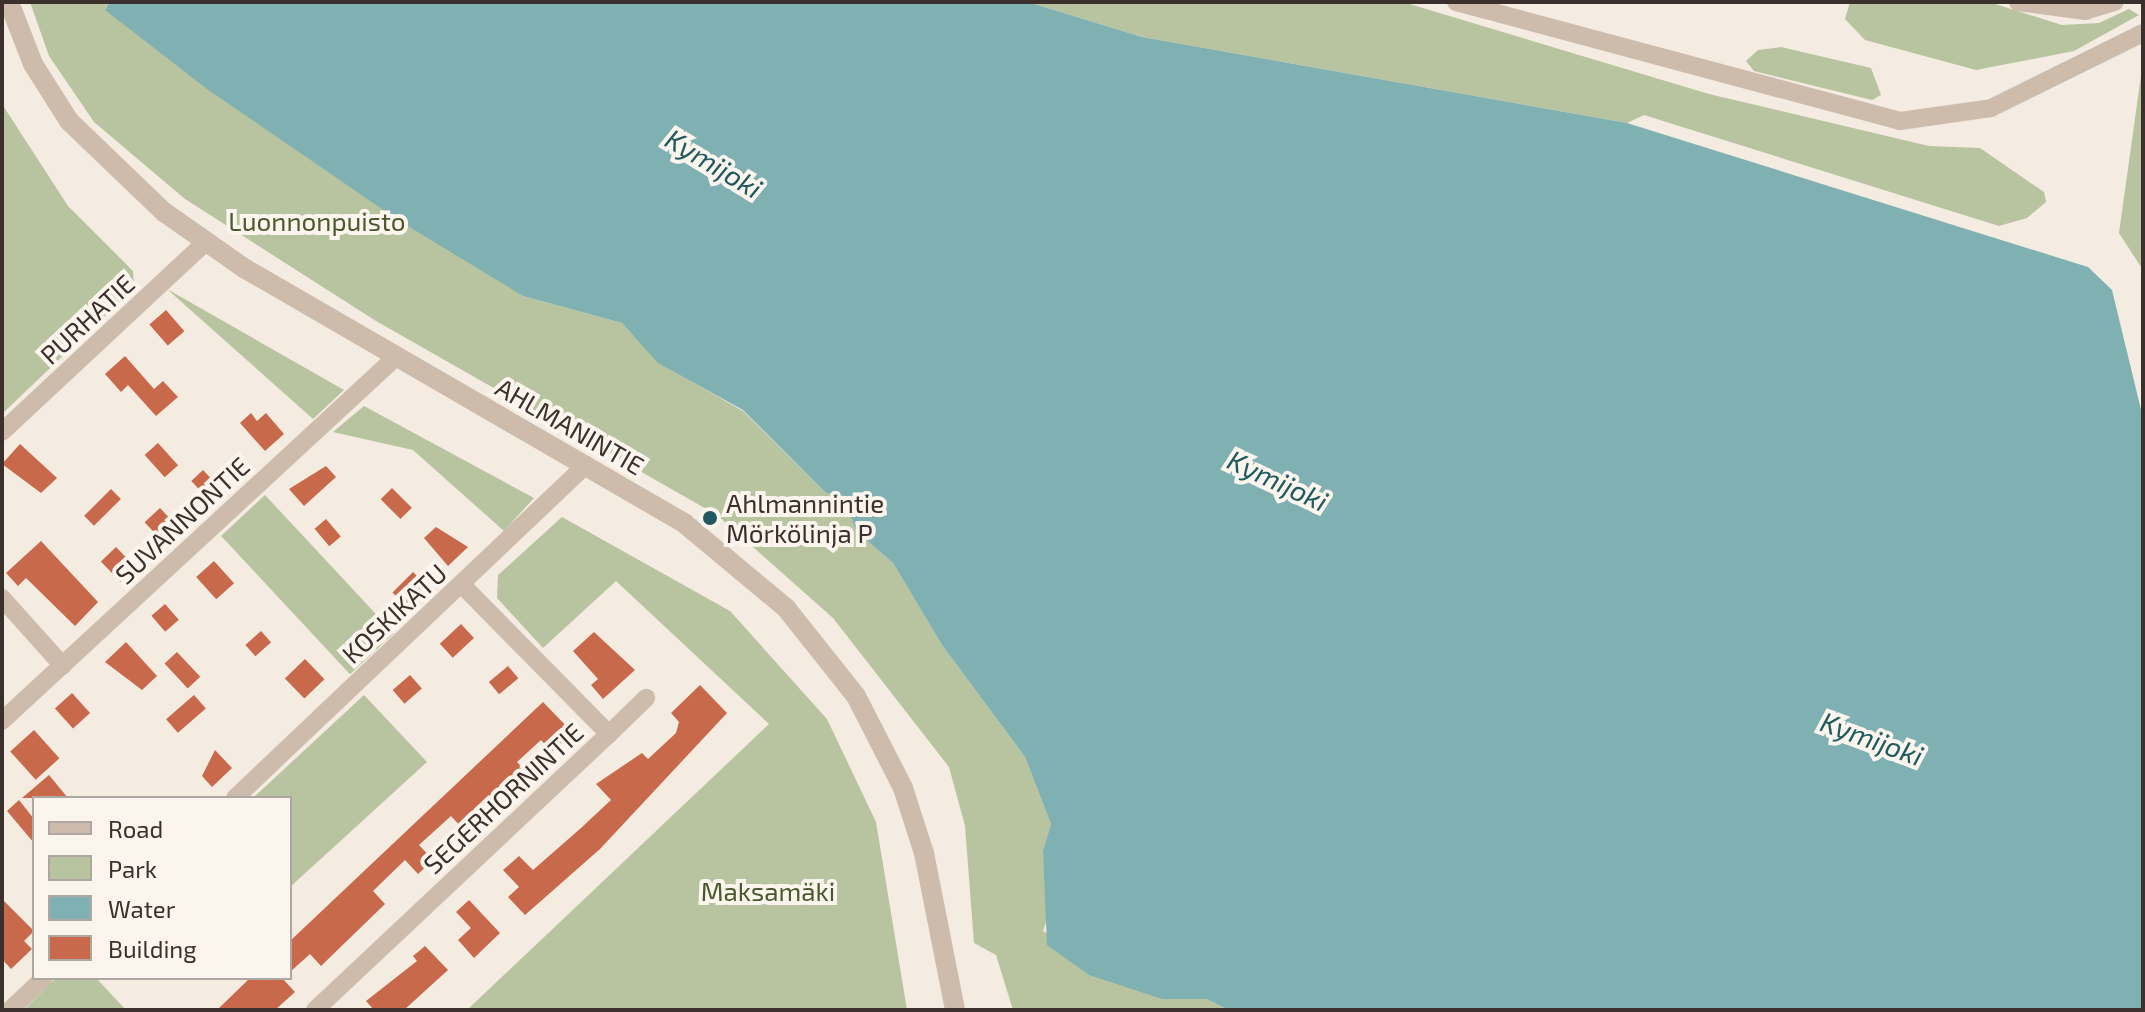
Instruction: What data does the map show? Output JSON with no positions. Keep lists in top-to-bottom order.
{
  "streets": {
    "street": [
      "PURHATIE",
      "AHLMANINTIE",
      "SUVANNONTIE",
      "KOSKIKATU",
      "SEGERHORNINTIE"
    ]
  },
  "crossings": [
    ["PURHATIE", "AHLMANINTIE"],
    ["AHLMANINTIE", "SUVANNONTIE"],
    ["AHLMANINTIE", "KOSKIKATU"],
    ["KOSKIKATU", "SEGERHORNINTIE"]
  ],
  "water": ["Kymijoki"],
  "parks": ["Luonnonpuisto", "Maksamäki"],
  "places": ["Ahlmannintie Mörkölinja P"],
  "legend": [
    "Road",
    "Park",
    "Water",
    "Building"
  ]
}
